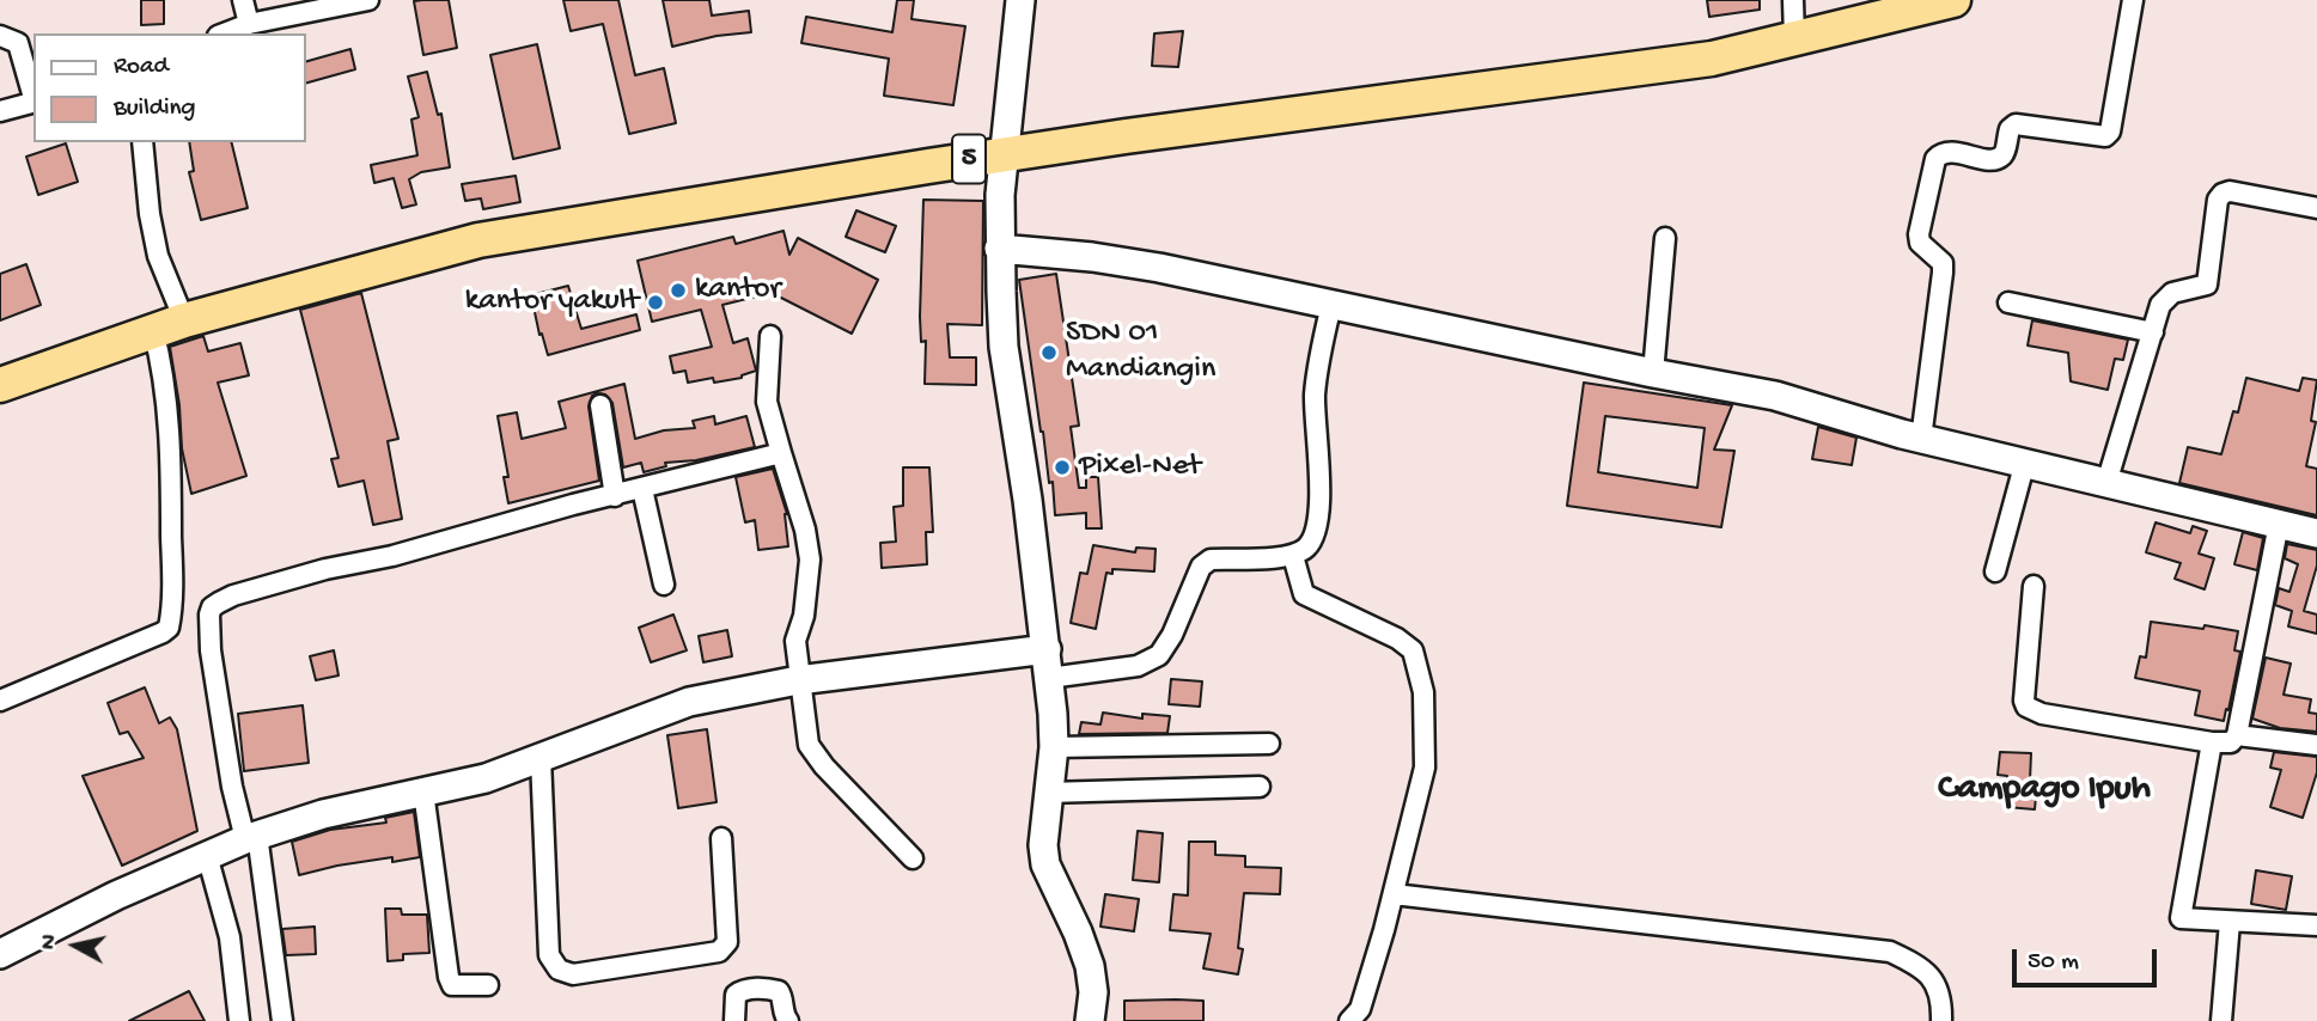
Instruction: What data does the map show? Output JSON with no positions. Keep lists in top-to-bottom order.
{
  "streets": {
    "highway": ["5"]
  },
  "districts": ["Campago Ipuh"],
  "places": [
    "kantor",
    "kantor yakult",
    "SDN 01 Mandiangin",
    "Pixel-Net"
  ],
  "legend": ["Road", "Building"],
  "scale_bar": "50 m",
  "north": "left"
}
